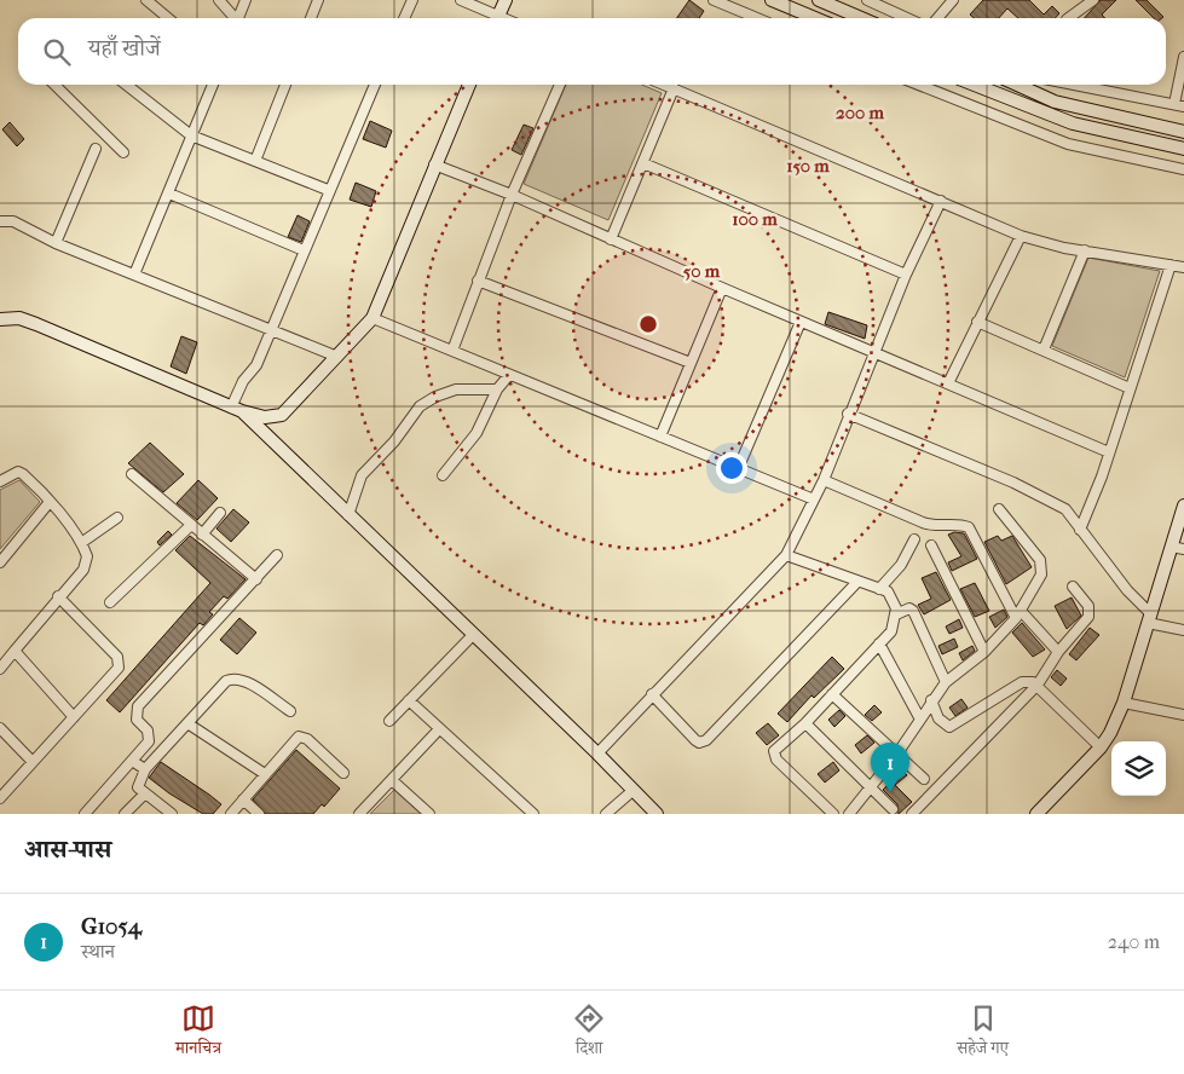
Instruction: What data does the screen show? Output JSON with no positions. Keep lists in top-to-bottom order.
{
  "page": {
    "search": "यहाँ खोजें",
    "pins": "1",
    "heading": "आस-पास",
    "list": [
      {
        "mark": "1",
        "name": "G1054",
        "note": "स्थान",
        "value": "240 m"
      }
    ],
    "nav": ["मानचित्र", "दिशा", "सहेजे गए"]
  },
  "rings": [
    "200 m",
    "150 m",
    "100 m",
    "50 m"
  ]
}
